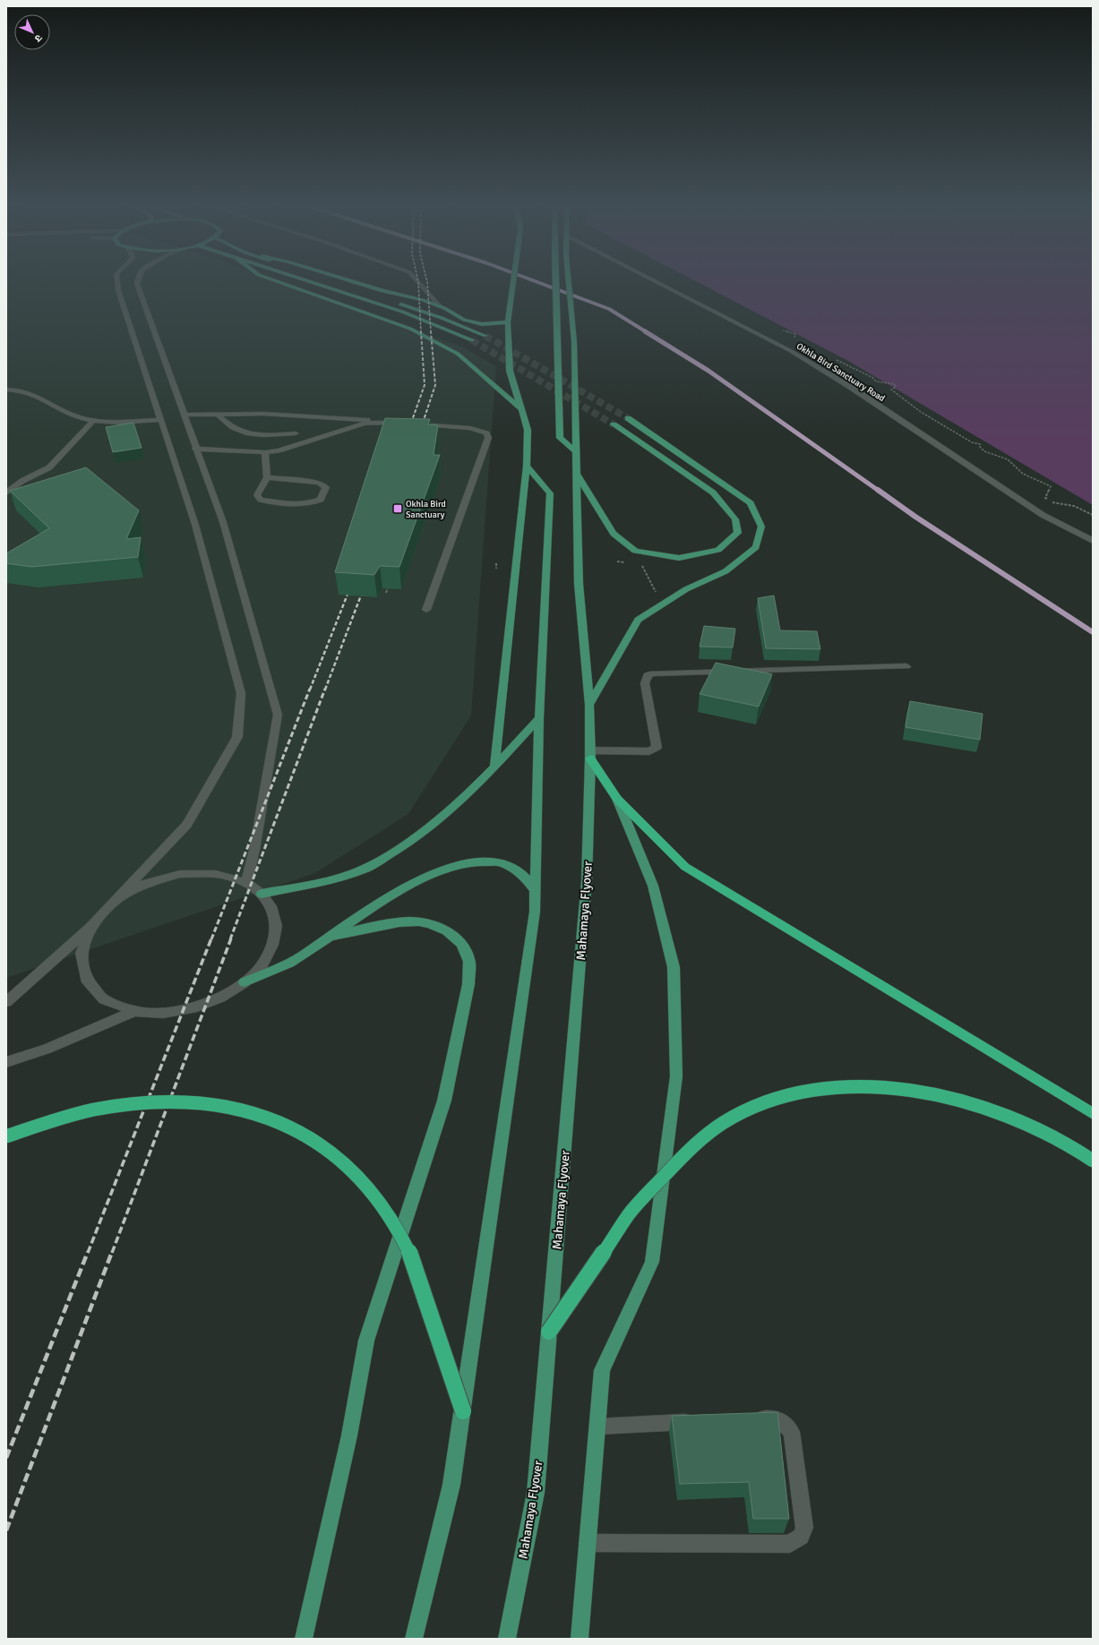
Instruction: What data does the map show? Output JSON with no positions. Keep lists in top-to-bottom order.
{
  "streets": {
    "main road": ["Mahamaya Flyover"],
    "street": ["Okhla Bird Sanctuary Road"]
  },
  "places": {
    "transit": ["Okhla Bird Sanctuary"]
  },
  "north": "bottom right"
}
